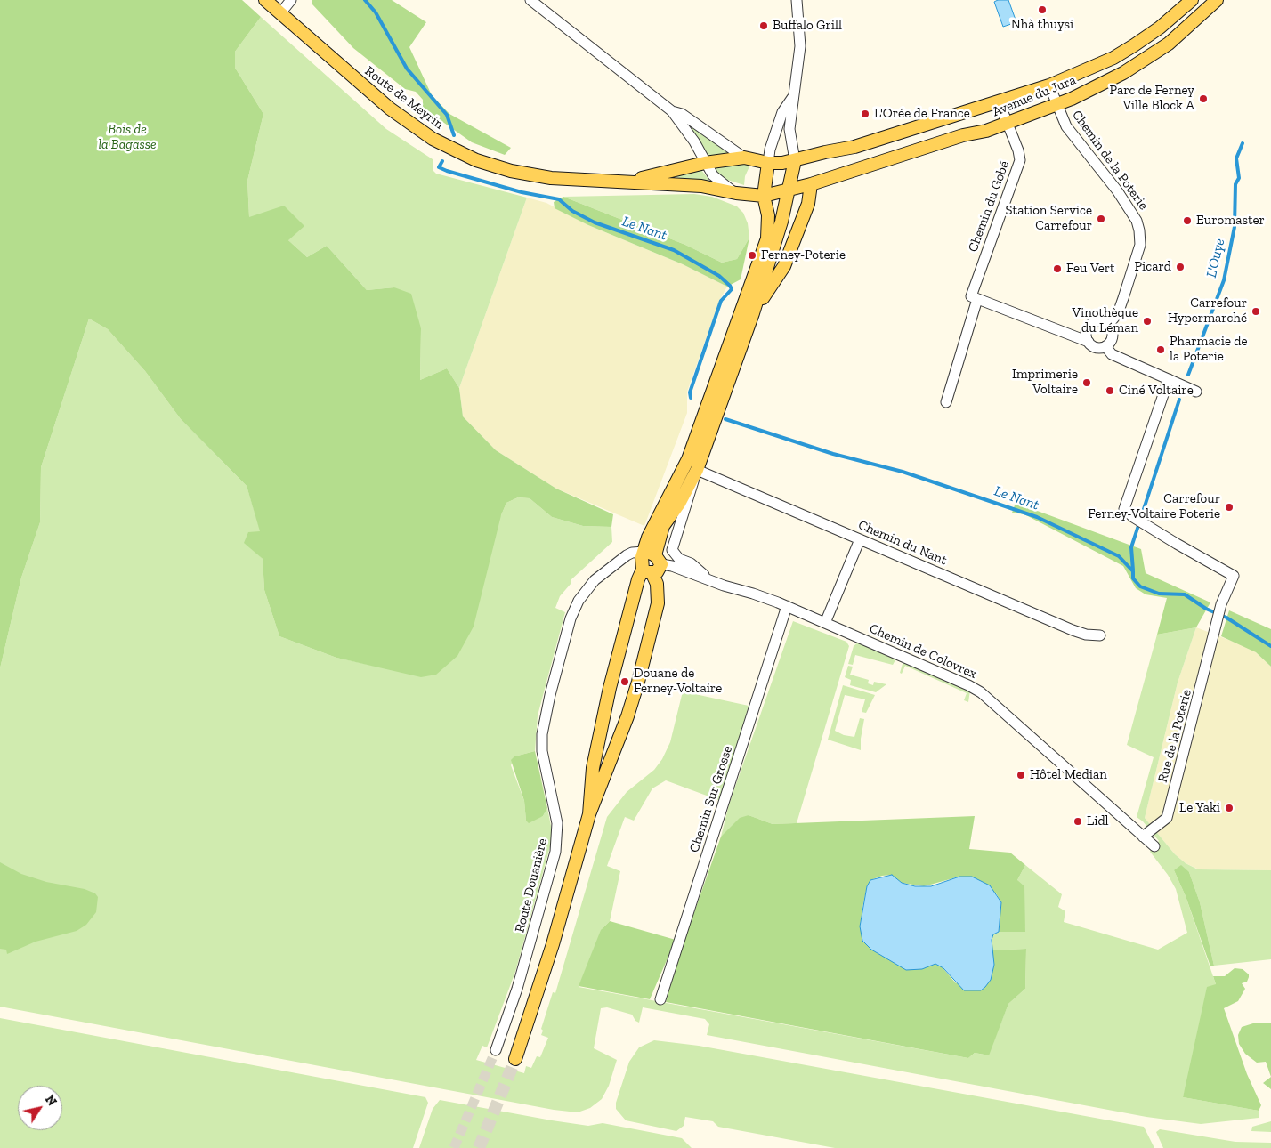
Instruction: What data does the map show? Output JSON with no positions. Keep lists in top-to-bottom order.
{
  "streets": {
    "main road": ["Avenue du Jura", "Route de Meyrin"],
    "street": [
      "Chemin de la Poterie",
      "Chemin du Gobé",
      "Chemin du Nant",
      "Chemin de Colovrex",
      "Rue de la Poterie",
      "Chemin Sur Grosse",
      "Route Douanière"
    ]
  },
  "crossings": [
    ["Avenue du Jura", "Route de Meyrin"],
    ["Avenue du Jura", "Chemin de la Poterie"],
    ["Avenue du Jura", "Chemin du Gobé"],
    ["Chemin de Colovrex", "Rue de la Poterie"],
    ["Chemin de Colovrex", "Chemin Sur Grosse"],
    ["Chemin de Colovrex", "Route Douanière"]
  ],
  "water": ["Le Nant", "L'Ouye"],
  "parks": ["Bois de la Bagasse"],
  "places": [
    "Nhà thuysi",
    "Buffalo Grill",
    "Parc de Ferney Ville Block A",
    "L'Orée de France",
    "Station Service Carrefour",
    "Euromaster",
    "Ferney-Poterie",
    "Picard",
    "Feu Vert",
    "Carrefour Hypermarché",
    "Vinothèque du Léman",
    "Pharmacie de la Poterie",
    "Imprimerie Voltaire",
    "Ciné Voltaire",
    "Carrefour Ferney-Voltaire Poterie",
    "Douane de Ferney-Voltaire",
    "Hôtel Median",
    "Le Yaki",
    "Lidl"
  ],
  "north": "top right"
}
